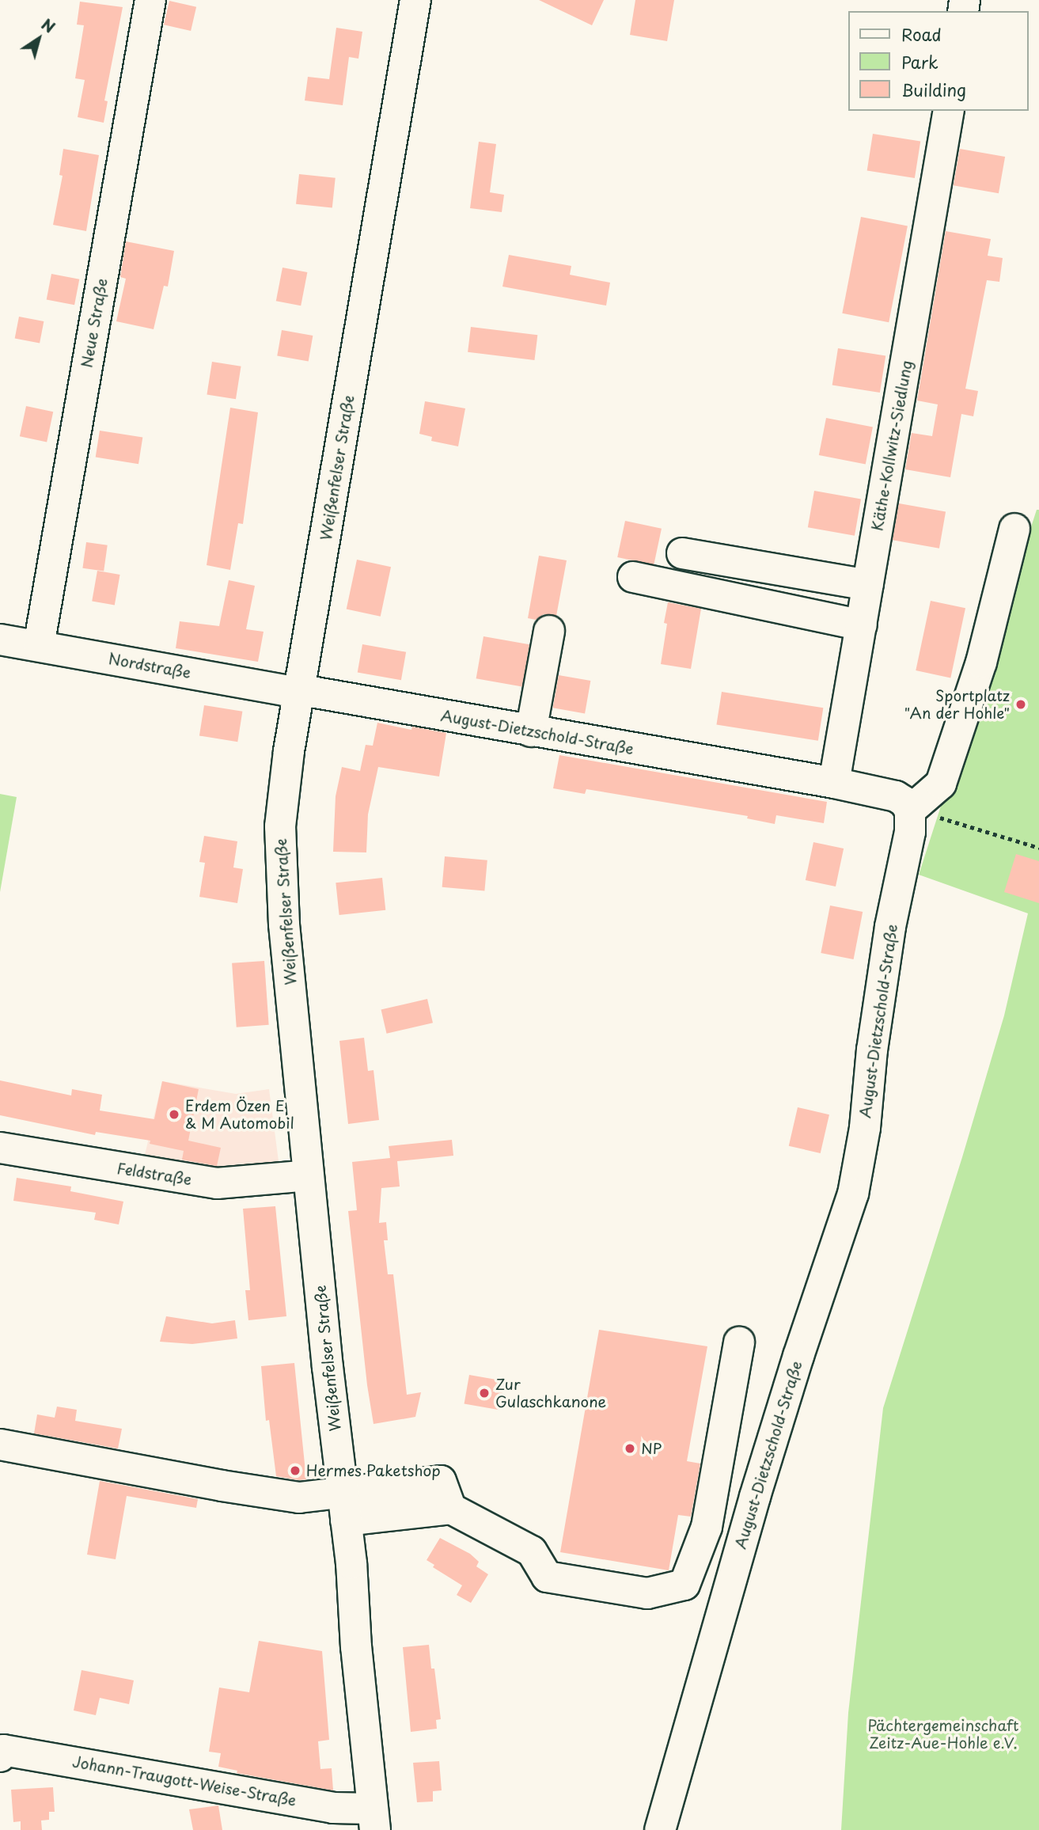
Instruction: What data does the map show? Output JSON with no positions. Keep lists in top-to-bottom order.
{
  "streets": {
    "street": [
      "Neue Straße",
      "Käthe-Kollwitz-Siedlung",
      "Weißenfelser Straße",
      "Nordstraße",
      "August-Dietzschold-Straße",
      "Feldstraße",
      "Johann-Traugott-Weise-Straße"
    ]
  },
  "crossings": [
    ["Neue Straße", "Nordstraße"],
    ["Käthe-Kollwitz-Siedlung", "August-Dietzschold-Straße"],
    ["Weißenfelser Straße", "Nordstraße"],
    ["Weißenfelser Straße", "August-Dietzschold-Straße"],
    ["Weißenfelser Straße", "Feldstraße"],
    ["Weißenfelser Straße", "Johann-Traugott-Weise-Straße"],
    ["Nordstraße", "August-Dietzschold-Straße"]
  ],
  "parks": ["Pächtergemeinschaft Zeitz-Aue-Hohle e.V."],
  "places": [
    "Sportplatz \"An der Hohle\"",
    "Erdem Özen E & M Automobil",
    "Zur Gulaschkanone",
    "NP",
    "Hermes Paketshop"
  ],
  "legend": ["Road", "Park", "Building"],
  "north": "top right"
}
